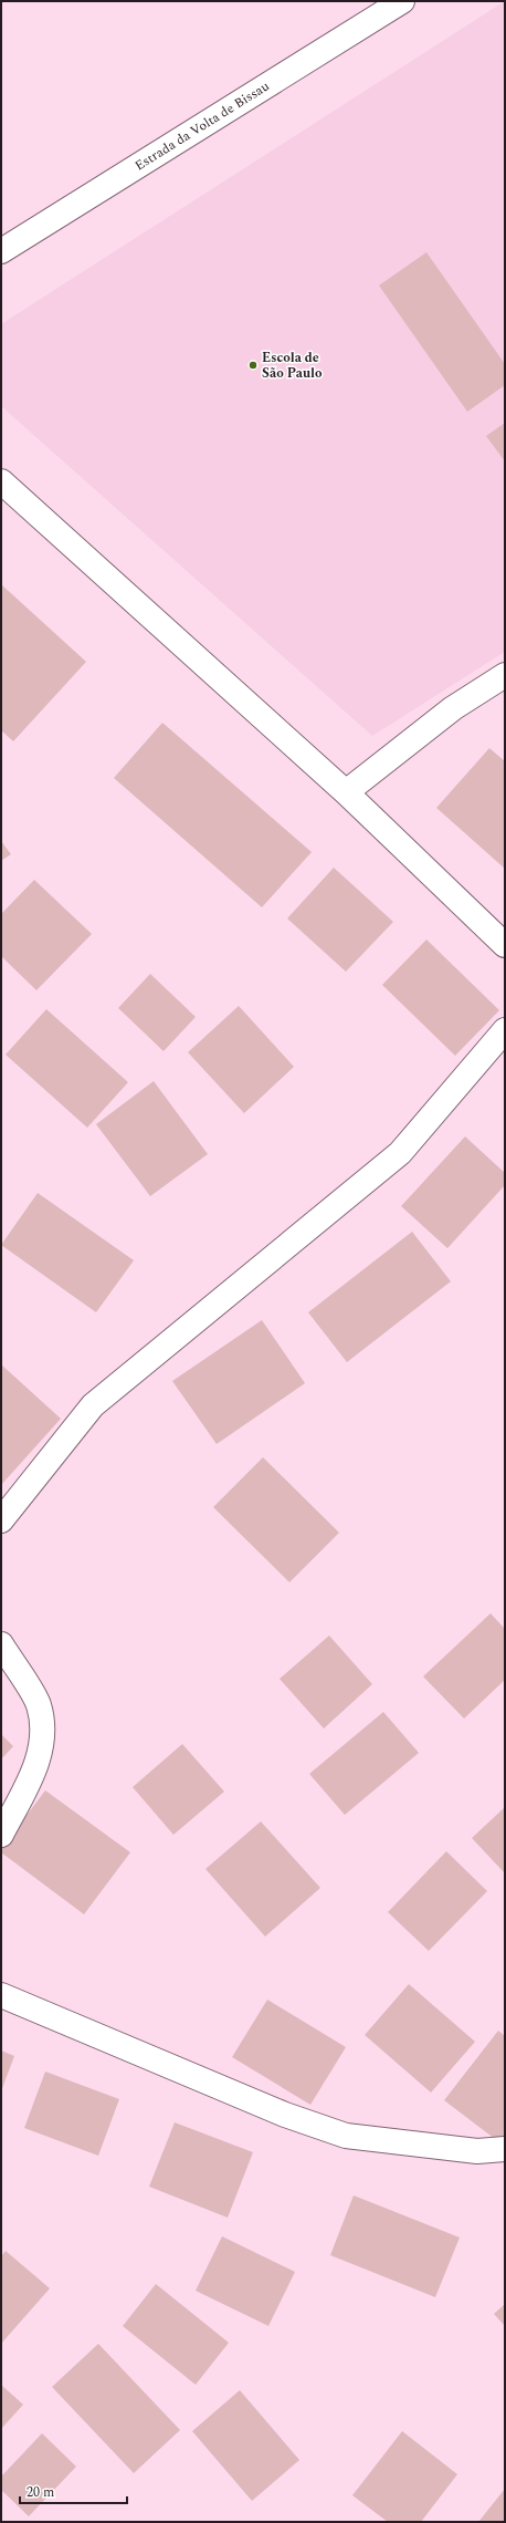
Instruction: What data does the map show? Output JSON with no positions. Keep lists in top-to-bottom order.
{
  "streets": {
    "street": ["Estrada da Volta de Bissau"]
  },
  "places": ["Escola de São Paulo"],
  "scale_bar": "20 m"
}
